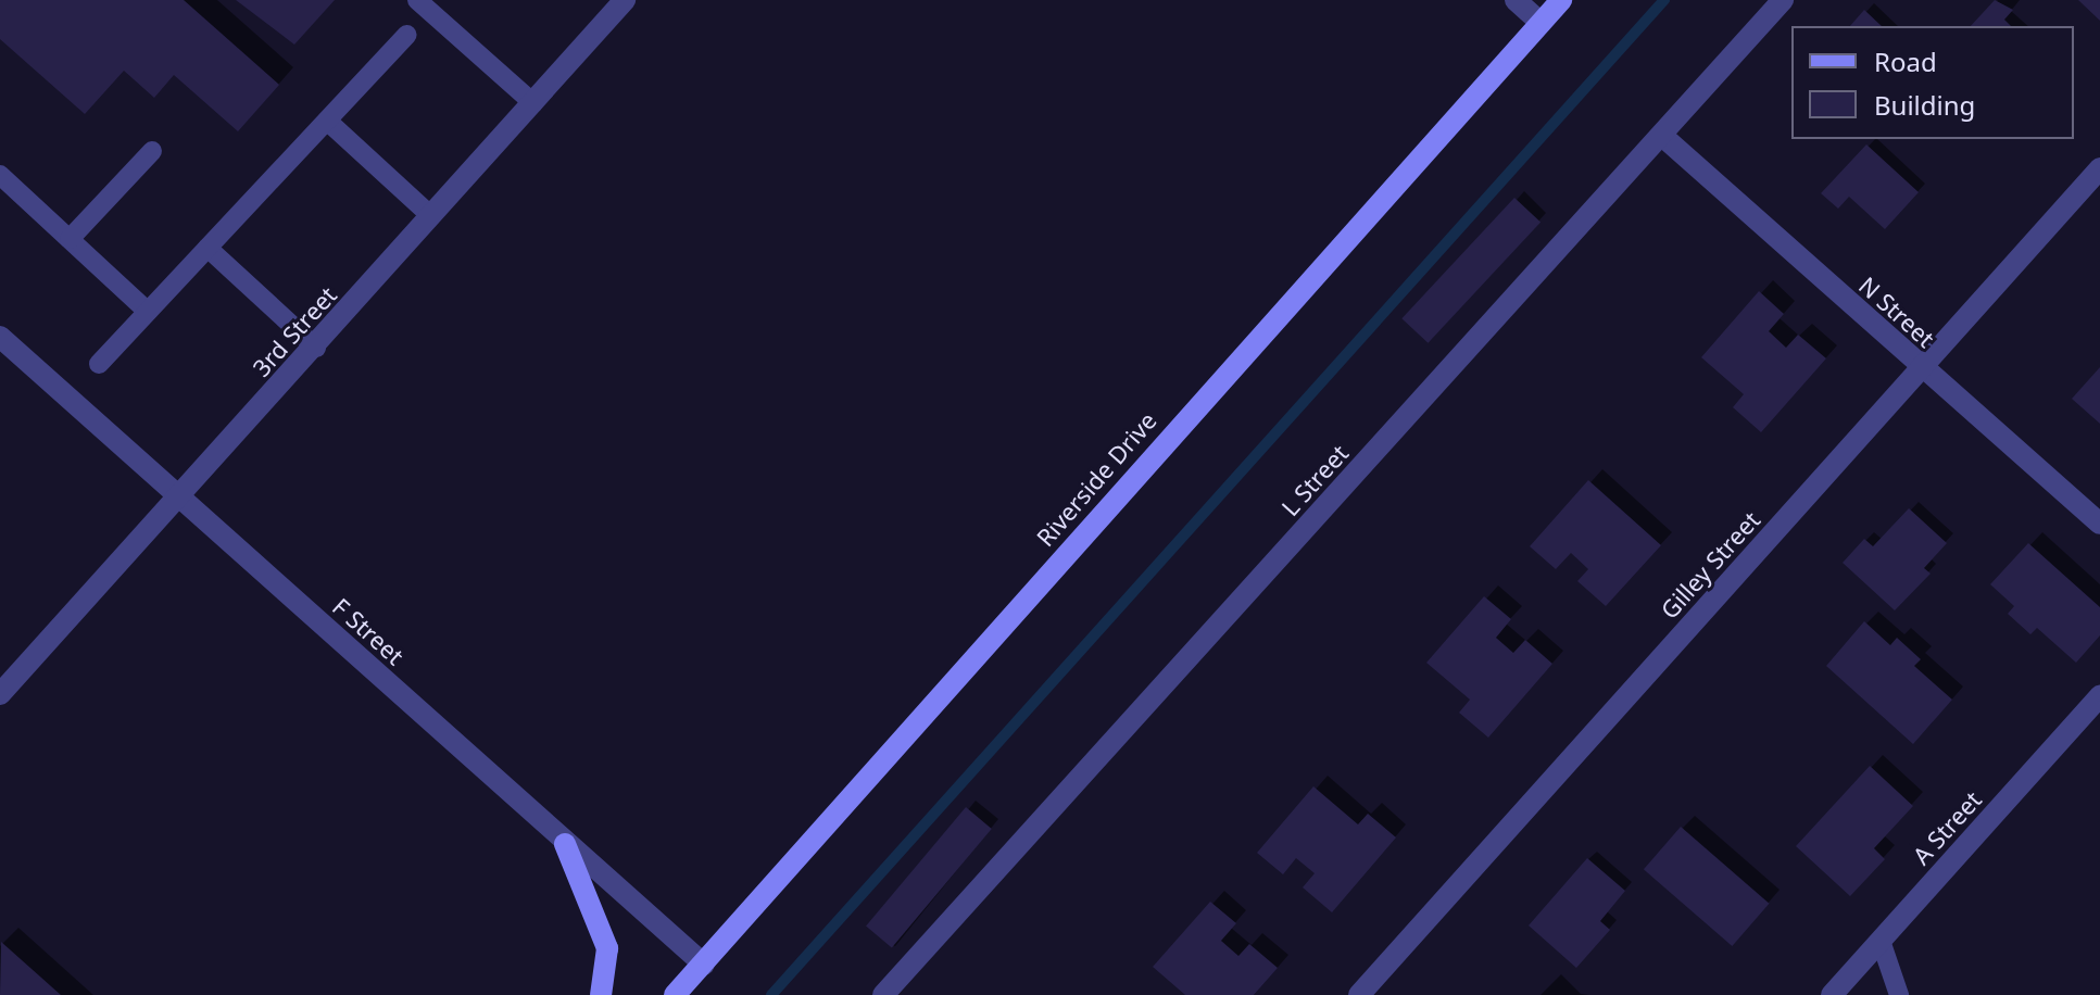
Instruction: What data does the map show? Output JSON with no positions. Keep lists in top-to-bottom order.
{
  "streets": {
    "street": [
      "N Street",
      "3rd Street",
      "Riverside Drive",
      "L Street",
      "Gilley Street",
      "F Street",
      "A Street"
    ]
  },
  "crossings": [
    ["N Street", "L Street"],
    ["N Street", "Gilley Street"],
    ["3rd Street", "F Street"],
    ["Riverside Drive", "F Street"]
  ],
  "legend": ["Road", "Building"]
}
